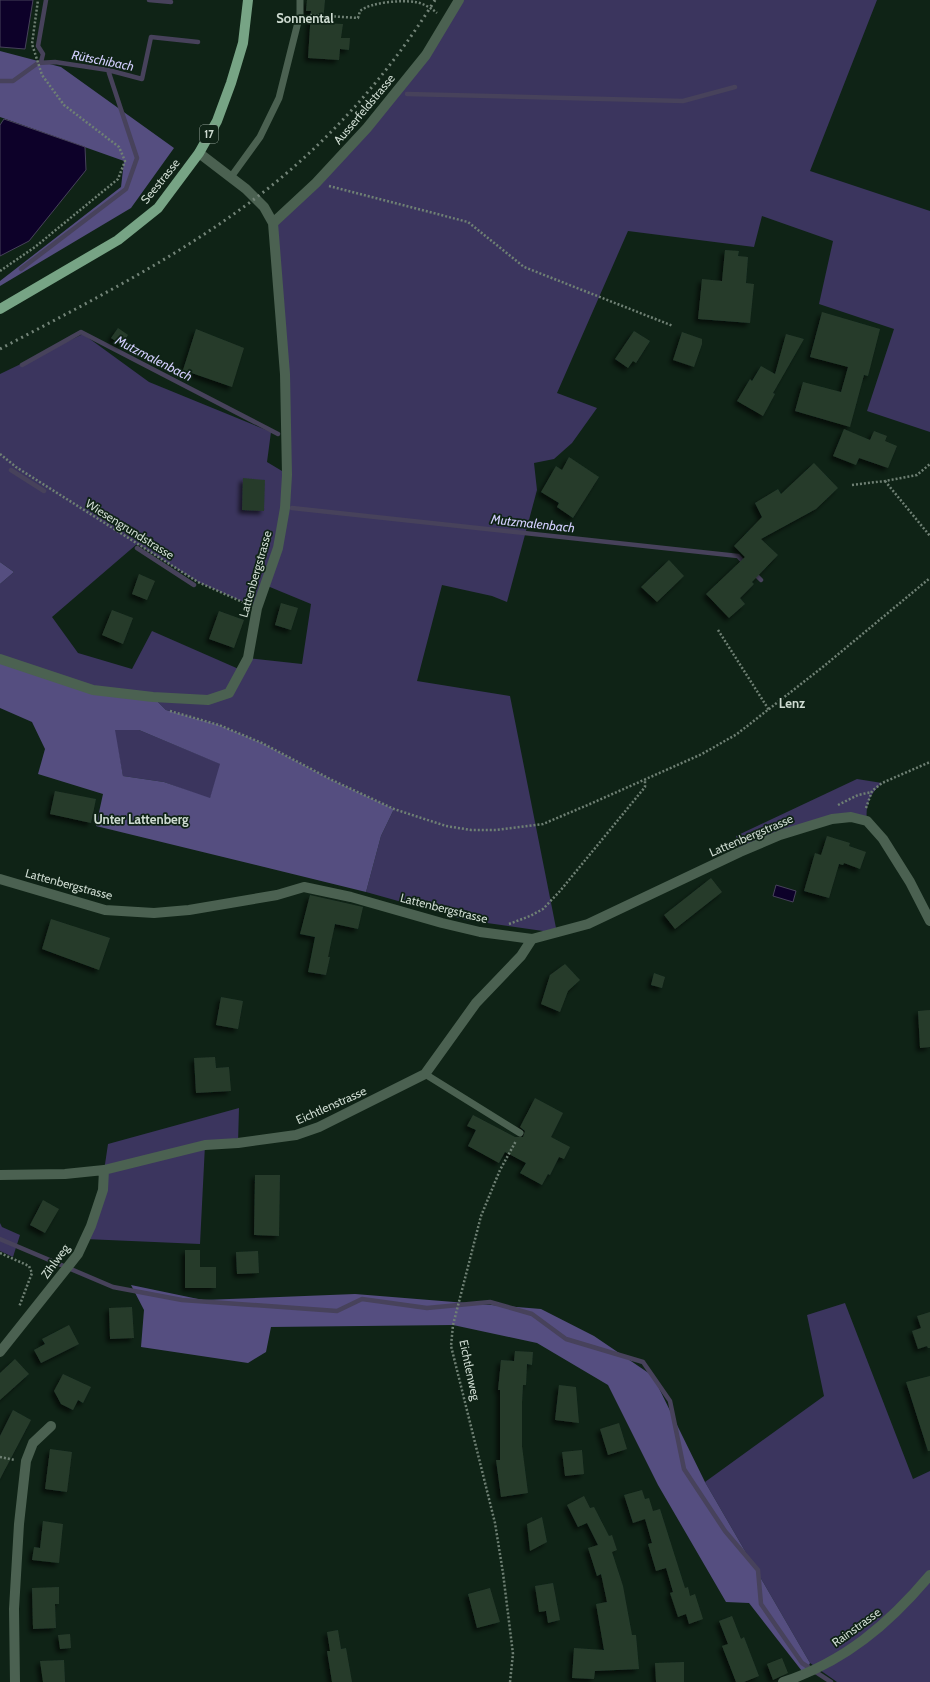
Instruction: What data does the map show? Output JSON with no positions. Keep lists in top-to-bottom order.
{
  "streets": {
    "main road": ["17", "Seestrasse"],
    "street": [
      "Ausserfeldstrasse",
      "Lattenbergstrasse",
      "Eichtlenstrasse",
      "Zihlweg",
      "Rainstrasse"
    ],
    "path": ["Wiesengrundstrasse", "Eichtlenweg"]
  },
  "crossings": [
    ["Ausserfeldstrasse", "Lattenbergstrasse"],
    ["Wiesengrundstrasse", "Lattenbergstrasse"],
    ["Lattenbergstrasse", "Eichtlenstrasse"],
    ["Eichtlenstrasse", "Zihlweg"]
  ],
  "districts": ["Sonnental", "Lenz", "Unter Lattenberg"],
  "water": ["Rütschibach", "Mutzmalenbach"]
}
